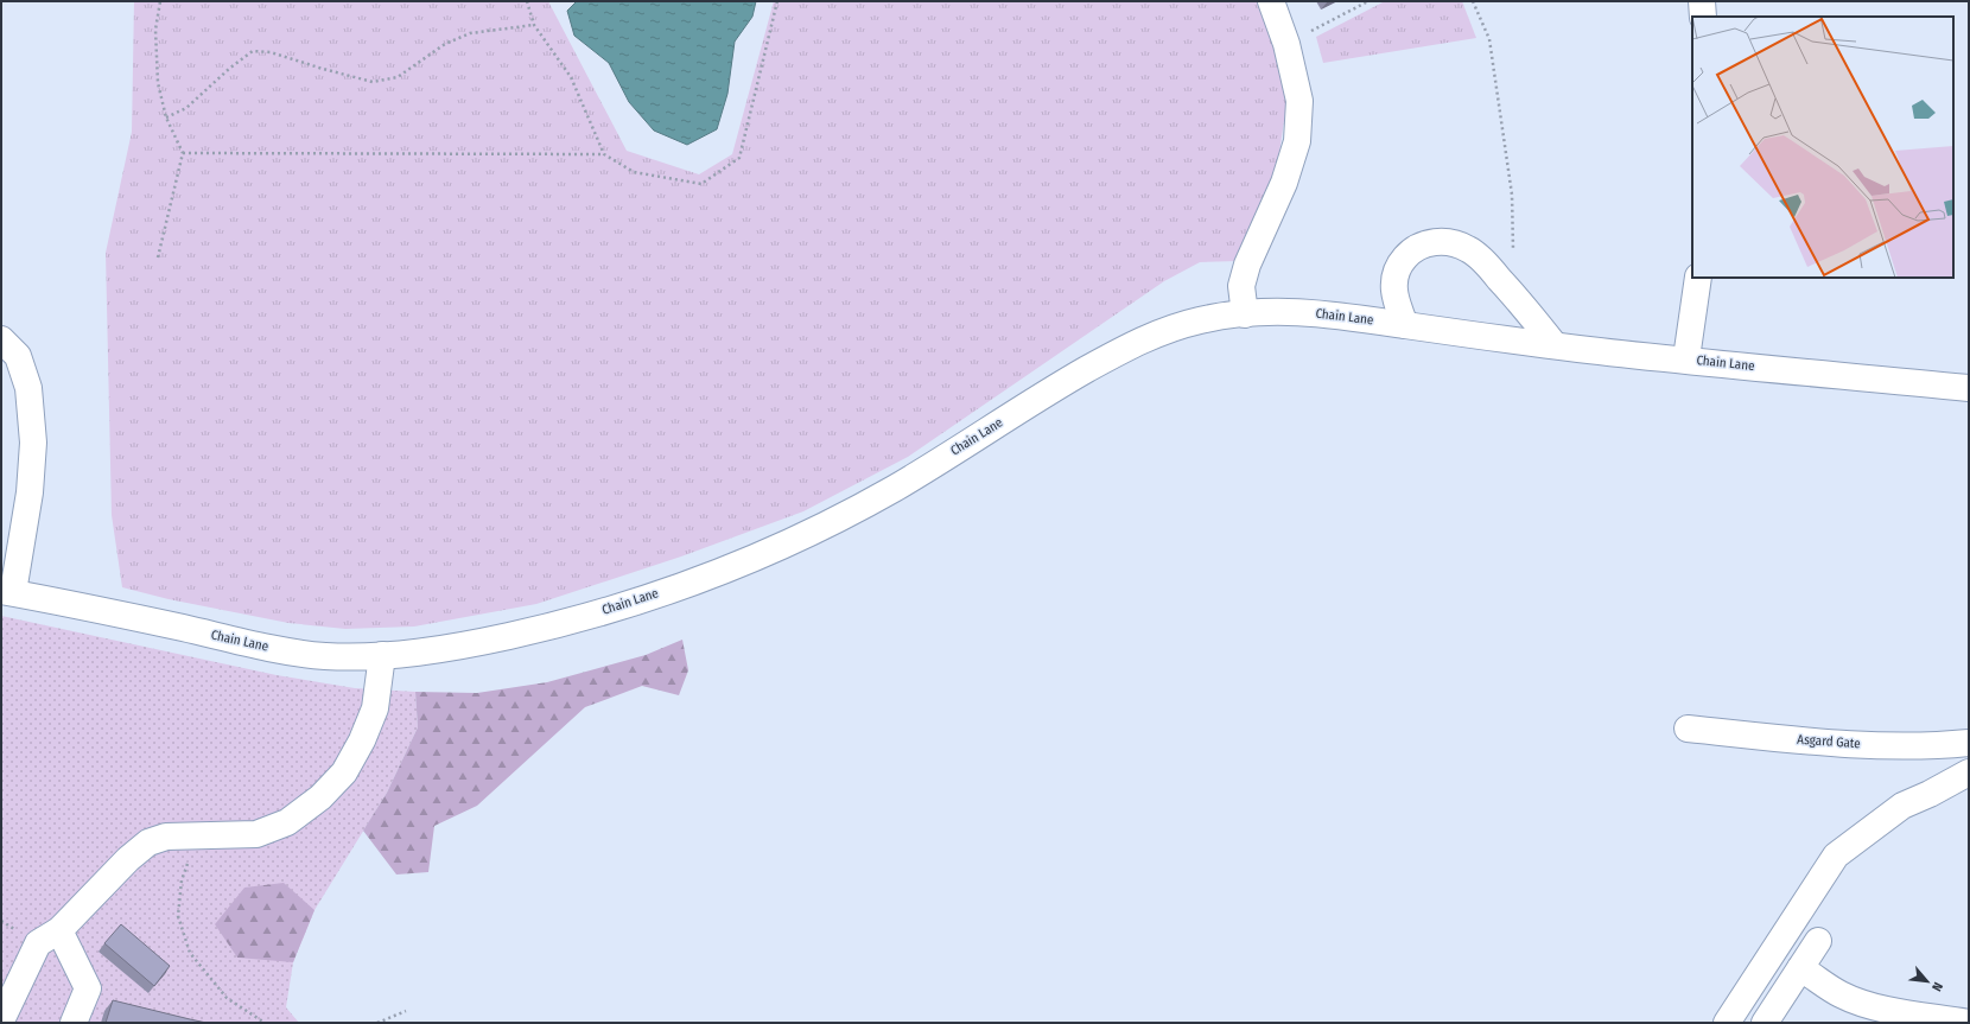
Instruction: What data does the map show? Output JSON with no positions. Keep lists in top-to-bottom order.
{
  "streets": {
    "street": ["Chain Lane", "Asgard Gate"]
  },
  "north": "bottom right"
}
